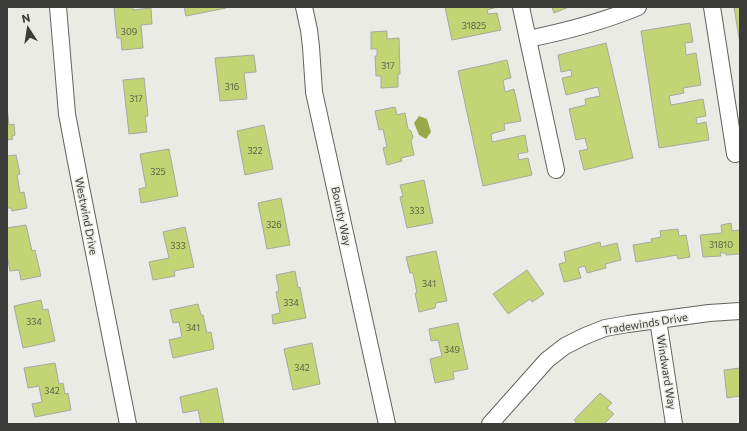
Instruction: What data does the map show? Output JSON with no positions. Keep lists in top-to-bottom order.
{
  "streets": {
    "street": [
      "Westwind Drive",
      "Bounty Way",
      "Tradewinds Drive",
      "Windward Way"
    ]
  },
  "crossings": [
    ["Tradewinds Drive", "Windward Way"]
  ],
  "house_numbers": [
    "31825",
    "309",
    "317",
    "316",
    "317",
    "322",
    "325",
    "333",
    "326",
    "31810",
    "333",
    "341",
    "334",
    "334",
    "341",
    "349",
    "342",
    "342"
  ],
  "north": "top"
}
